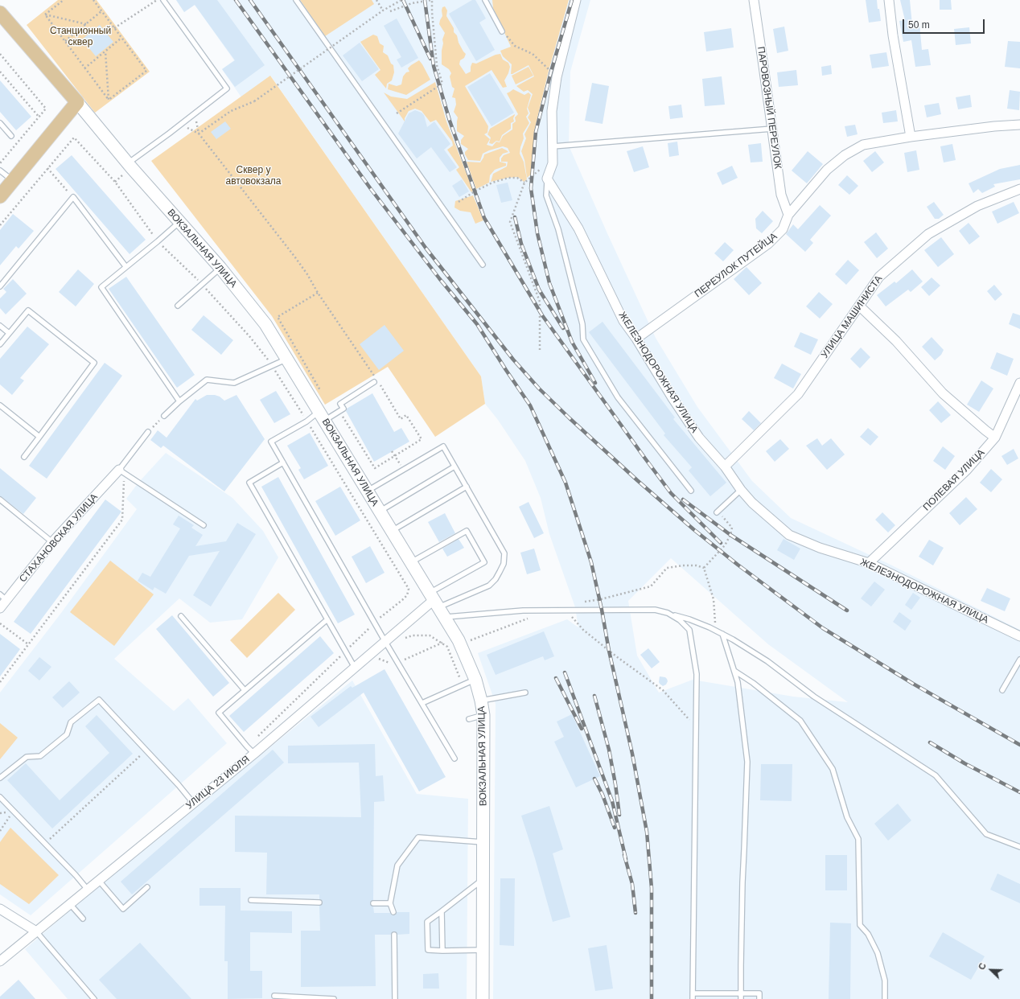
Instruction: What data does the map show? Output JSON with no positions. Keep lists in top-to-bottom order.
{
  "streets": {
    "main road": ["ВОКЗАЛЬНАЯ УЛИЦА"],
    "street": [
      "ПАРОВОЗНЫЙ ПЕРЕУЛОК",
      "ПЕРЕУЛОК ПУТЕЙЦА",
      "УЛИЦА МАШИНИСТА",
      "ЖЕЛЕЗНОДОРОЖНАЯ УЛИЦА",
      "ПОЛЕВАЯ УЛИЦА",
      "СТАХАНОВСКАЯ УЛИЦА",
      "УЛИЦА 23 ИЮЛЯ"
    ]
  },
  "crossings": [
    ["ПАРОВОЗНЫЙ ПЕРЕУЛОК", "ПЕРЕУЛОК ПУТЕЙЦА"],
    ["ВОКЗАЛЬНАЯ УЛИЦА", "УЛИЦА 23 ИЮЛЯ"],
    ["ПЕРЕУЛОК ПУТЕЙЦА", "ЖЕЛЕЗНОДОРОЖНАЯ УЛИЦА"],
    ["УЛИЦА МАШИНИСТА", "ЖЕЛЕЗНОДОРОЖНАЯ УЛИЦА"],
    ["ЖЕЛЕЗНОДОРОЖНАЯ УЛИЦА", "ПОЛЕВАЯ УЛИЦА"]
  ],
  "parks": ["Станционный сквер", "Сквер у автовокзала"],
  "scale_bar": "50 m",
  "north": "top left"
}
